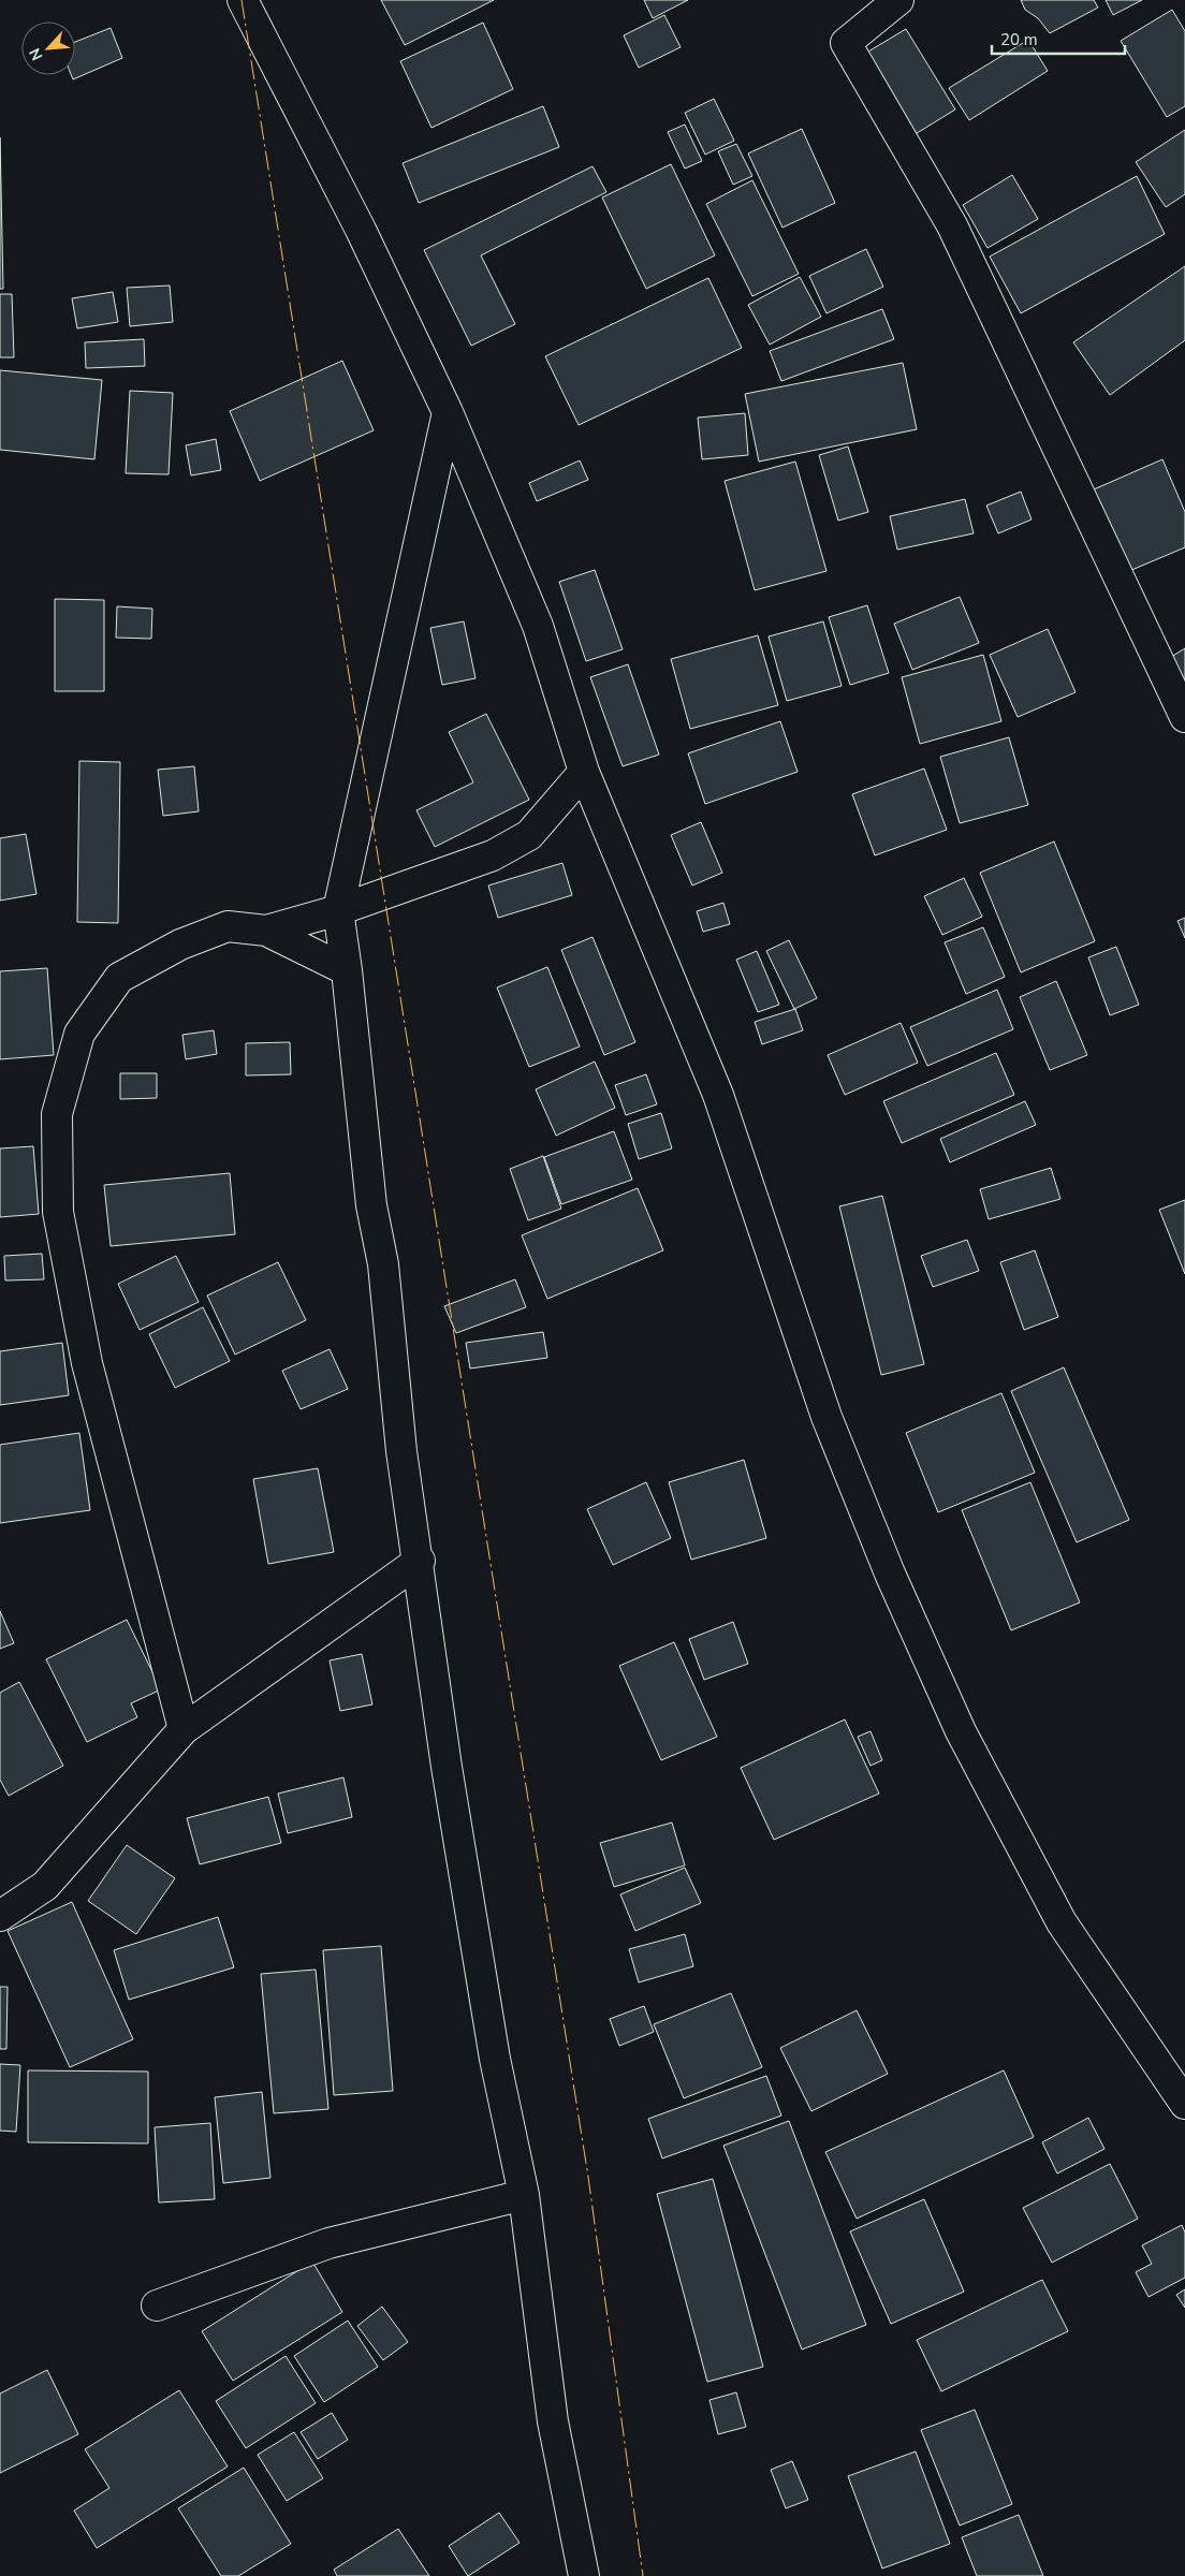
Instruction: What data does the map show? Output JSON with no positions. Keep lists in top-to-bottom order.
{
  "scale_bar": "20 m",
  "north": "bottom left"
}
